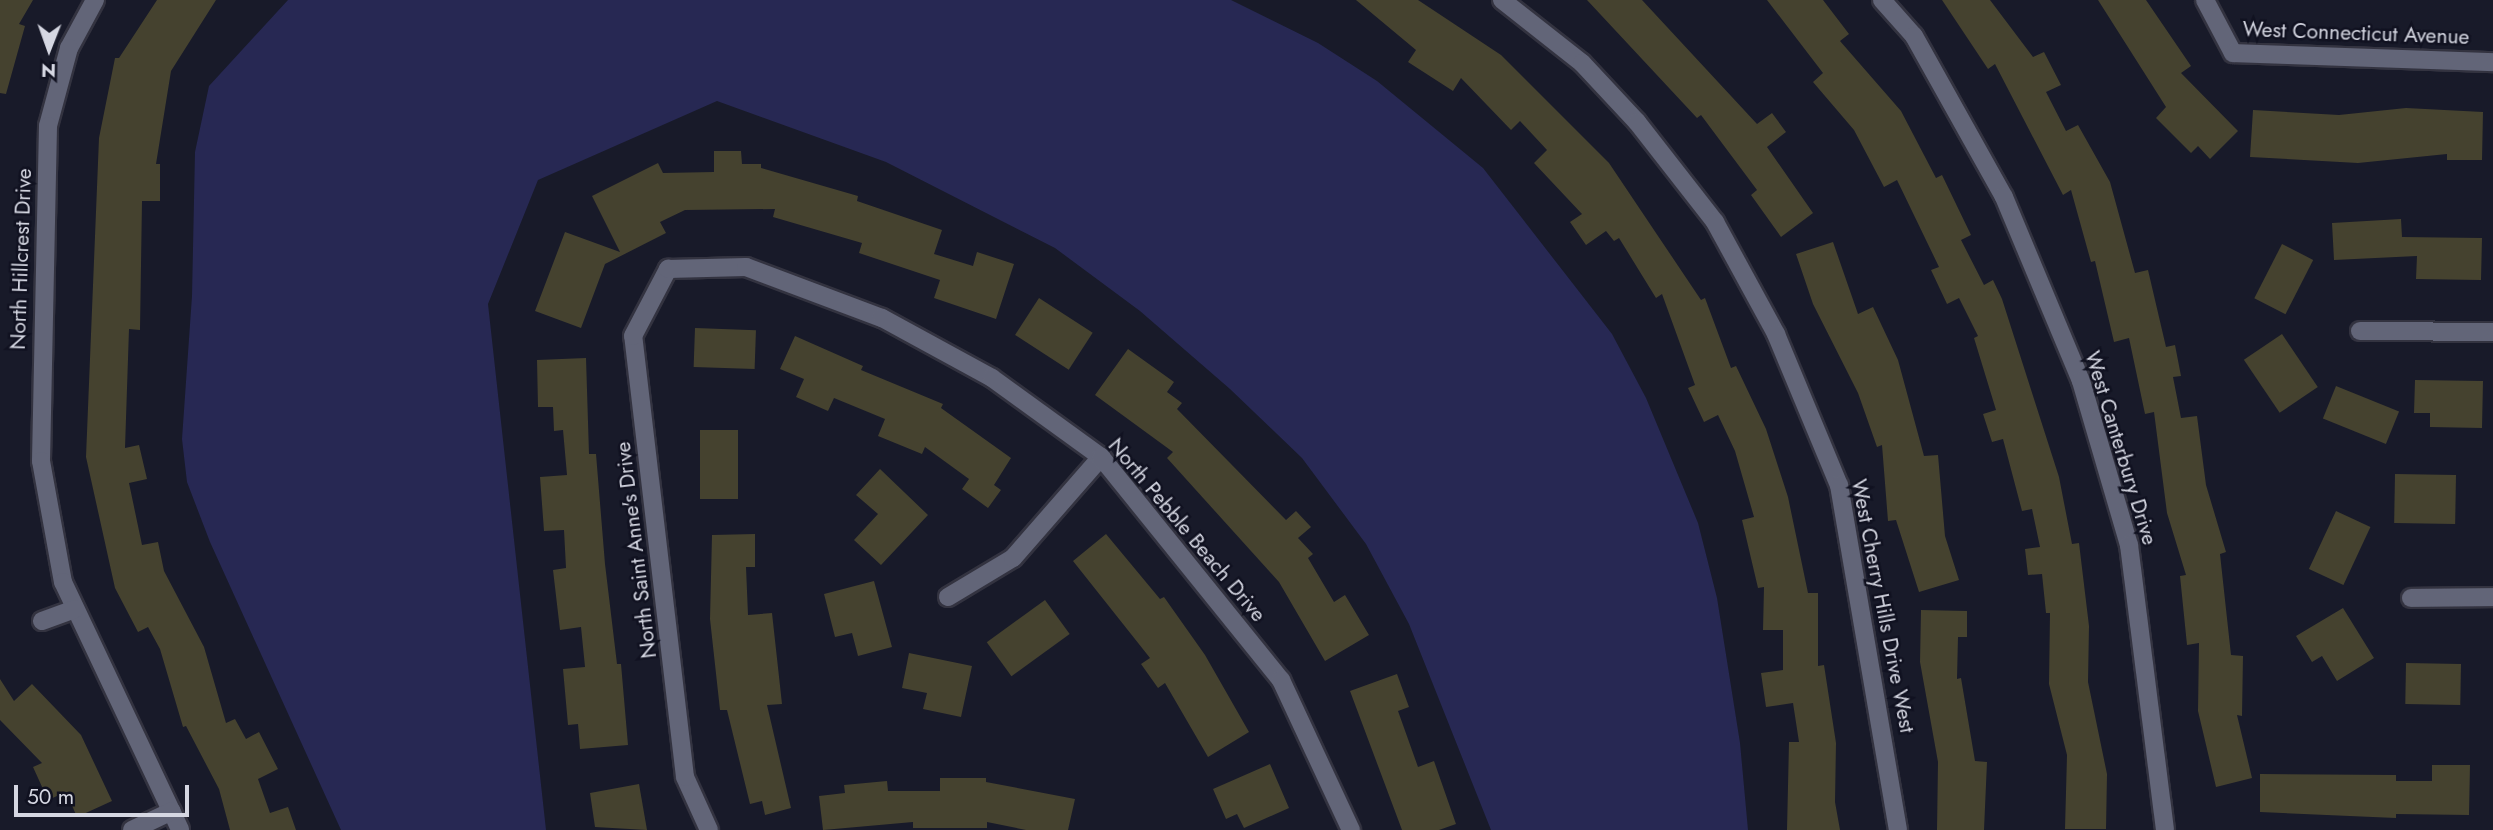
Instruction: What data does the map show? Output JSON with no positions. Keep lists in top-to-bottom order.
{
  "streets": {
    "street": [
      "West Connecticut Avenue",
      "North Hillcrest Drive",
      "West Canterbury Drive",
      "North Pebble Beach Drive",
      "North Saint Anne's Drive",
      "West Cherry Hills Drive West"
    ]
  },
  "crossings": [
    ["North Pebble Beach Drive", "North Saint Anne's Drive"]
  ],
  "scale_bar": "50 m",
  "north": "bottom"
}
